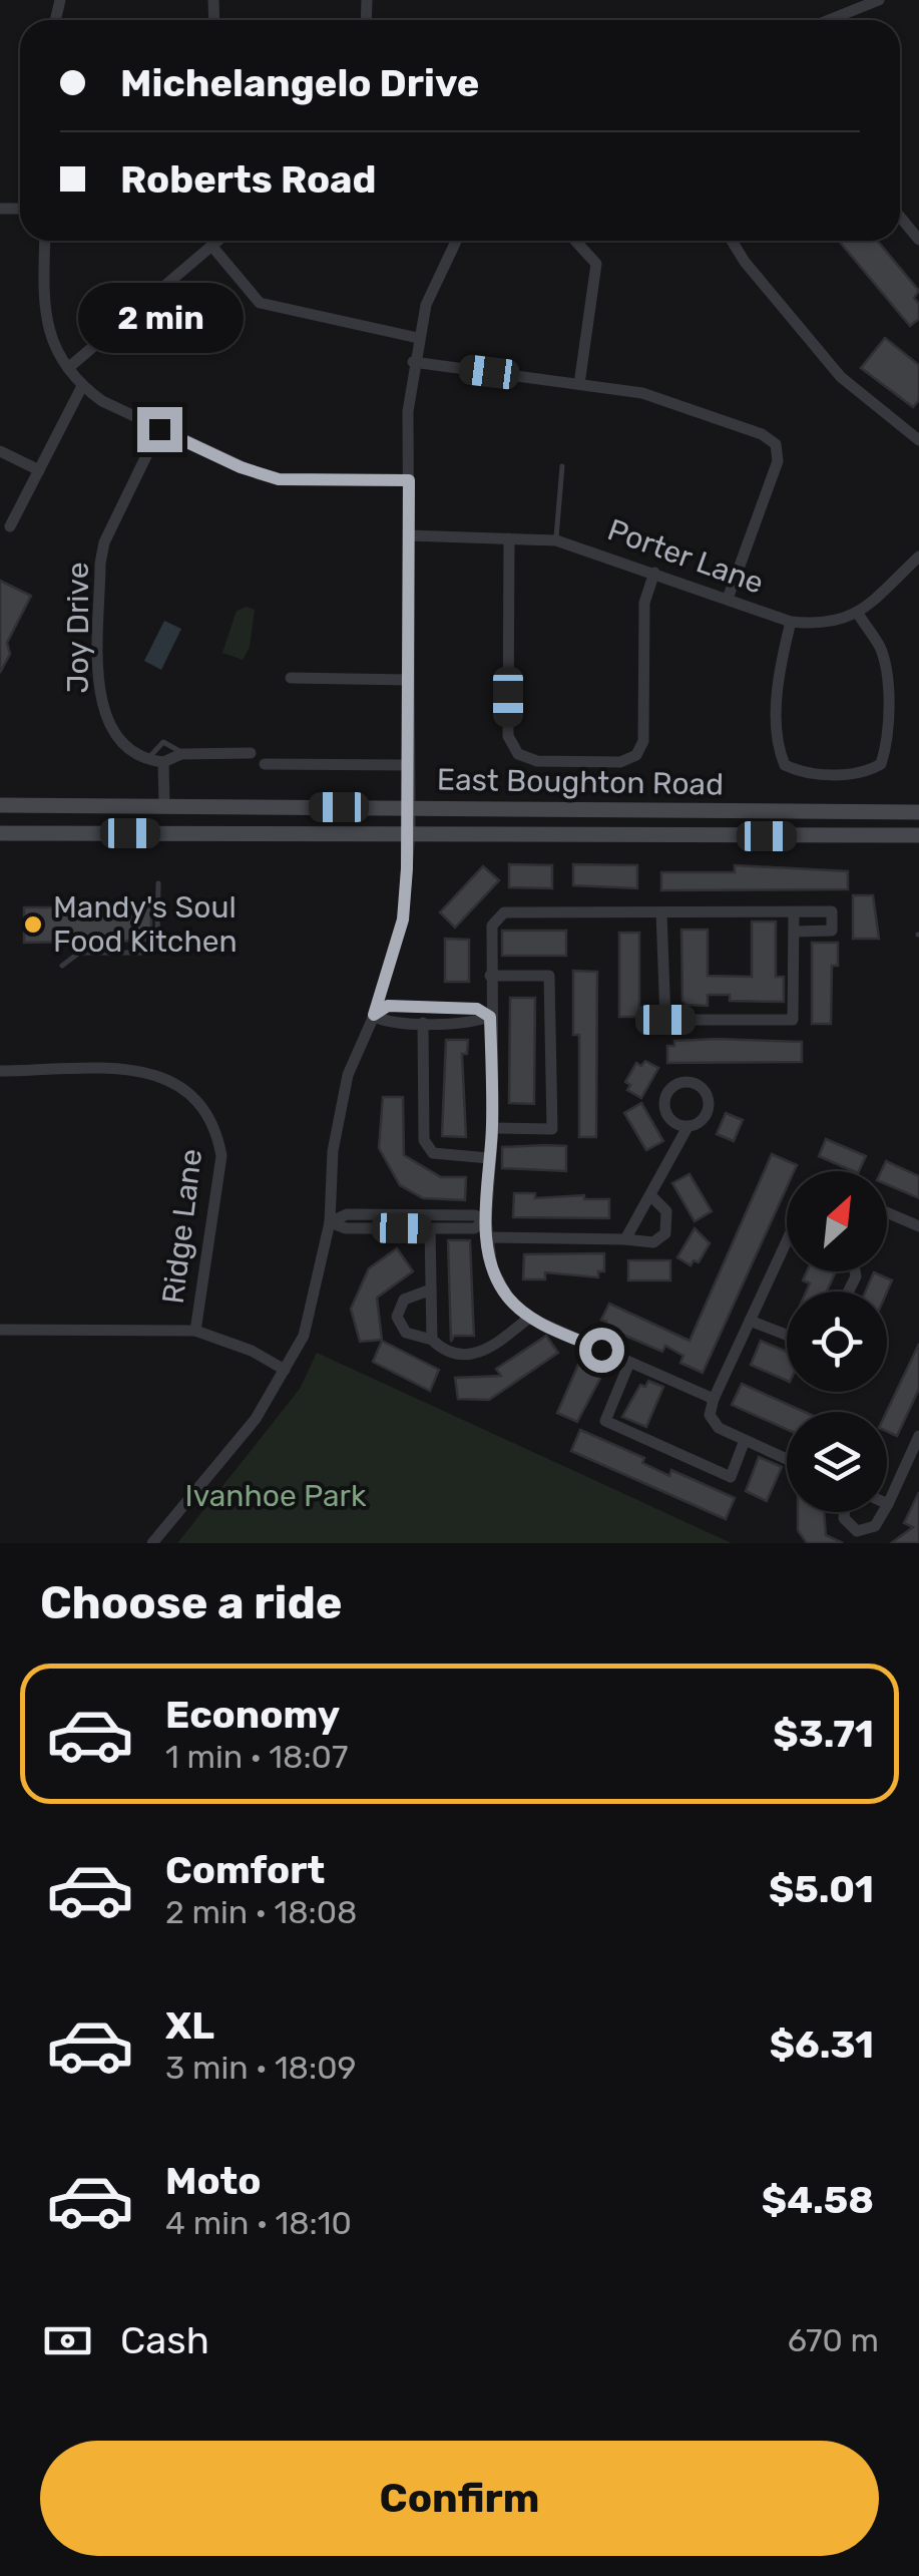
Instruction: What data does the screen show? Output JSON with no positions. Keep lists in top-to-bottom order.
{
  "streets": {
    "main road": ["East Boughton Road"],
    "street": ["Porter Lane", "Joy Drive", "Ridge Lane"]
  },
  "parks": ["Ivanhoe Park"],
  "places": ["Mandy's Soul Food Kitchen"],
  "north": "top right",
  "page": {
    "banner": ["Michelangelo Drive", "Roberts Road"],
    "bubble": "2 min",
    "heading": "Choose a ride",
    "list": [
      {
        "name": "Economy",
        "note": "1 min · 18:07",
        "value": "$3.71"
      },
      {
        "name": "Comfort",
        "note": "2 min · 18:08",
        "value": "$5.01"
      },
      {
        "name": "XL",
        "note": "3 min · 18:09",
        "value": "$6.31"
      },
      {
        "name": "Moto",
        "note": "4 min · 18:10",
        "value": "$4.58"
      }
    ],
    "pay": ["Cash", "670 m"],
    "buttons": "Confirm"
  }
}
